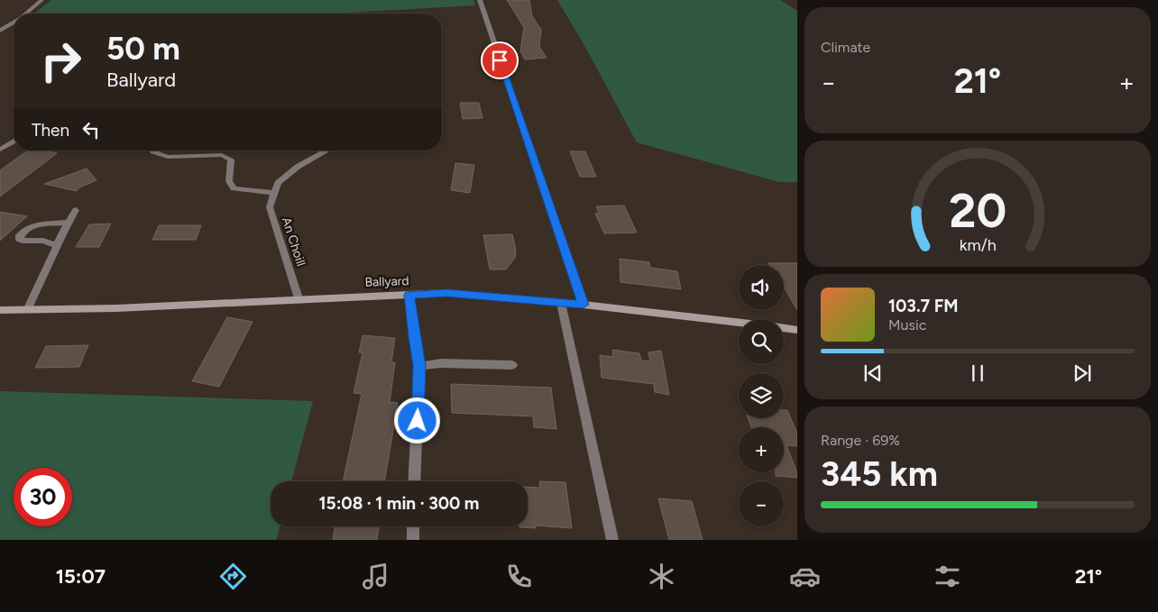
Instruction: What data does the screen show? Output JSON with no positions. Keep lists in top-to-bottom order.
{
  "streets": {
    "street": ["An Choill", "Ballyard"]
  },
  "crossings": [
    ["An Choill", "Ballyard"]
  ],
  "page": {
    "tile": [
      "Climate",
      ["Range · 69%", "345 km"]
    ],
    "turn": ["50 m", "Ballyard"],
    "heat": ["−", "21°", "+"],
    "then": "Then",
    "map_buttons": ["+", "−"],
    "song": ["103.7 FM", "Music"],
    "limit": "30",
    "trip": "15:08 · 1 min · 300 m",
    "tabs": ["15:07", "21°"],
    "gauge": ["20", "km/h"]
  }
}
